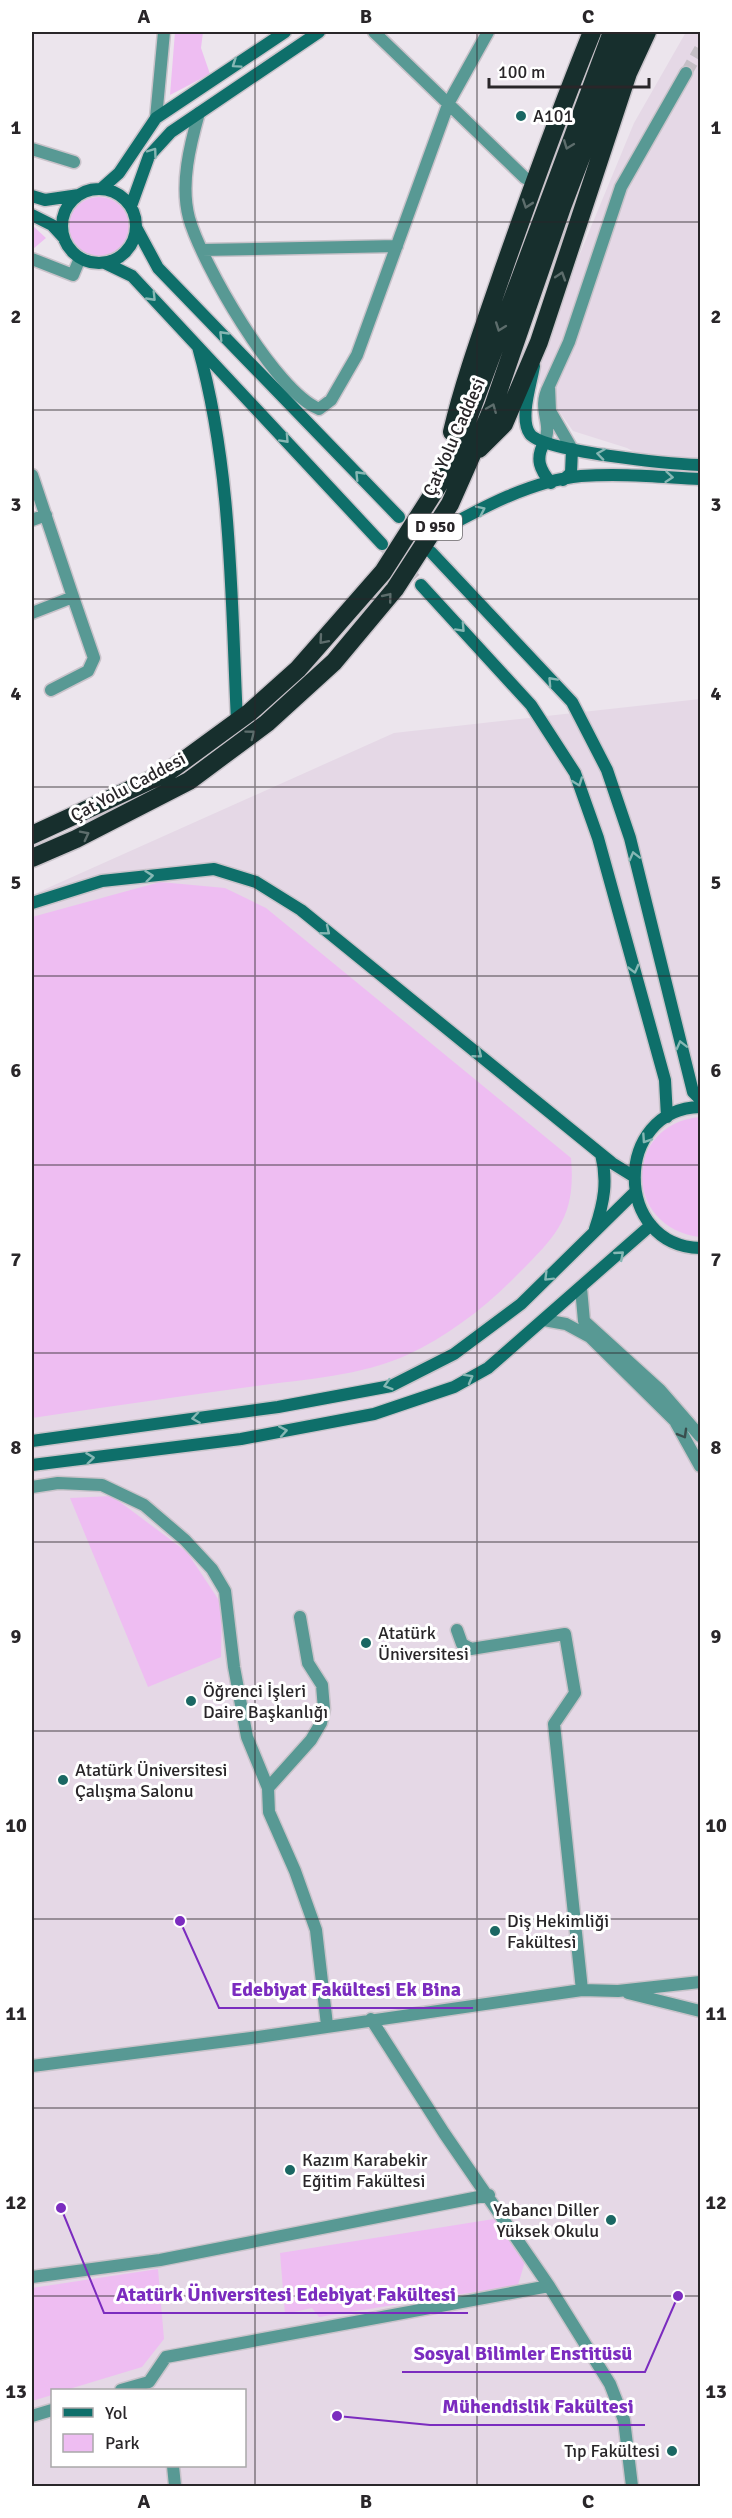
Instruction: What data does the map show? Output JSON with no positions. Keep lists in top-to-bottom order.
{
  "streets": {
    "highway": ["Çat Yolu Caddesi", "D 950"]
  },
  "places": [
    "A101",
    "Atatürk Üniversitesi",
    "Öğrenci İşleri Daire Başkanlığı",
    "Atatürk Üniversitesi Çalışma Salonu",
    "Edebiyat Fakültesi Ek Bina",
    "Diş Hekimliği Fakültesi",
    "Kazım Karabekir Eğitim Fakültesi",
    "Atatürk Üniversitesi Edebiyat Fakültesi",
    "Yabancı Diller Yüksek Okulu",
    "Sosyal Bilimler Enstitüsü",
    "Mühendislik Fakültesi",
    "Tıp Fakültesi"
  ],
  "legend": ["Yol", "Park"],
  "scale_bar": "100 m",
  "grid": {
    "columns": ["A", "B", "C"],
    "rows": [
      "1",
      "2",
      "3",
      "4",
      "5",
      "6",
      "7",
      "8",
      "9",
      "10",
      "11",
      "12",
      "13"
    ]
  }
}
